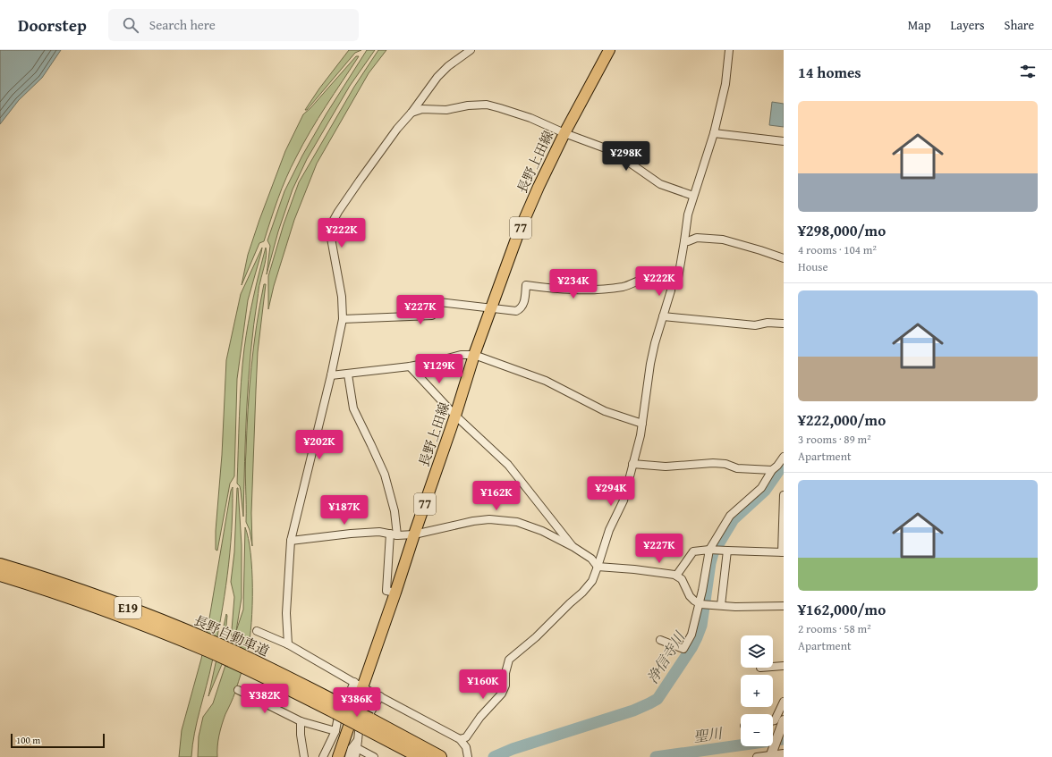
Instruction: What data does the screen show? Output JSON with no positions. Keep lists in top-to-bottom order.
{
  "streets": {
    "highway": ["E19", "長野自動車道"],
    "main road": ["長野上田線", "77"]
  },
  "water": ["浄信寺川", "聖川"],
  "scale_bar": "100 m",
  "page": {
    "header": "Doorstep",
    "search": "Search here",
    "nav": ["Map", "Layers", "Share"],
    "heading": "14 homes",
    "list": [
      {
        "name": "¥298,000/mo",
        "note": "4 rooms · 104 m² · House"
      },
      {
        "name": "¥222,000/mo",
        "note": "3 rooms · 89 m² · Apartment"
      },
      {
        "name": "¥162,000/mo",
        "note": "2 rooms · 58 m² · Apartment"
      }
    ],
    "price": [
      "¥298K",
      "¥222K",
      "¥222K",
      "¥234K",
      "¥227K",
      "¥129K",
      "¥202K",
      "¥294K",
      "¥162K",
      "¥187K",
      "¥227K",
      "¥160K",
      "¥382K",
      "¥386K"
    ],
    "map_buttons": ["+", "−"],
    "scale": "100 m"
  }
}
